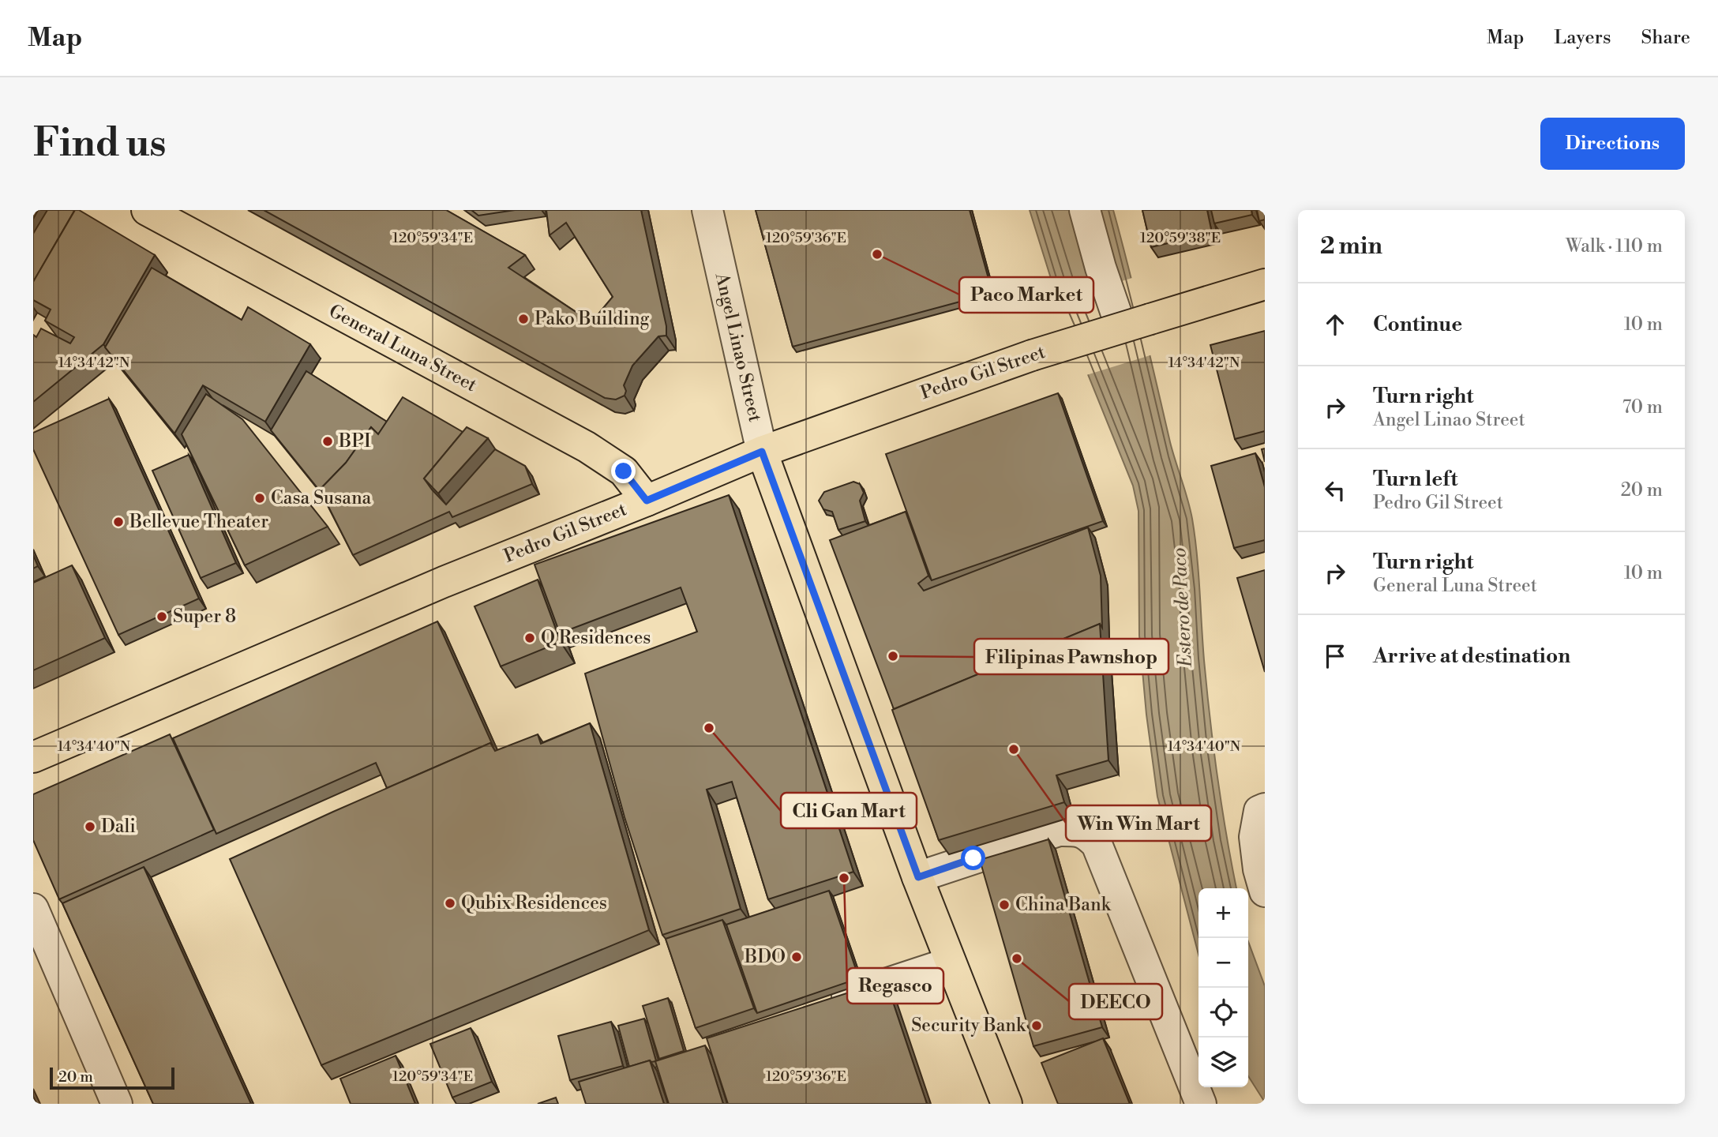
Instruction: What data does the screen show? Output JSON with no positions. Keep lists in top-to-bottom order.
{
  "streets": {
    "main road": ["Angel Linao Street", "General Luna Street", "Pedro Gil Street"]
  },
  "crossings": [
    ["Angel Linao Street", "Pedro Gil Street"],
    ["General Luna Street", "Pedro Gil Street"]
  ],
  "water": ["Estero de Paco"],
  "places": [
    "Paco Market",
    "Pako Building",
    "BPI",
    "Casa Susana",
    "Bellevue Theater",
    "Super 8",
    "Q Residences",
    "Filipinas Pawnshop",
    "Cli Gan Mart",
    "Win Win Mart",
    "Dali",
    "Regasco",
    "Qubix Residences",
    "China Bank",
    "BDO",
    "DEECO",
    "Security Bank"
  ],
  "scale_bar": "20 m",
  "page": {
    "header": "Map",
    "nav": ["Map", "Layers", "Share"],
    "buttons": "Directions",
    "title": "Find us",
    "heading": ["2 min", "Walk · 110 m"],
    "list": [
      ["Continue", "10 m"],
      ["Turn right", "Angel Linao Street", "70 m"],
      ["Turn left", "Pedro Gil Street", "20 m"],
      ["Turn right", "General Luna Street", "10 m"],
      "Arrive at destination"
    ],
    "map_buttons": ["+", "−"],
    "scale": "20 m"
  },
  "coordinates": [
    "120°59'34\"E",
    "120°59'36\"E",
    "120°59'38\"E",
    "14°34'42\"N",
    "14°34'40\"N"
  ]
}
